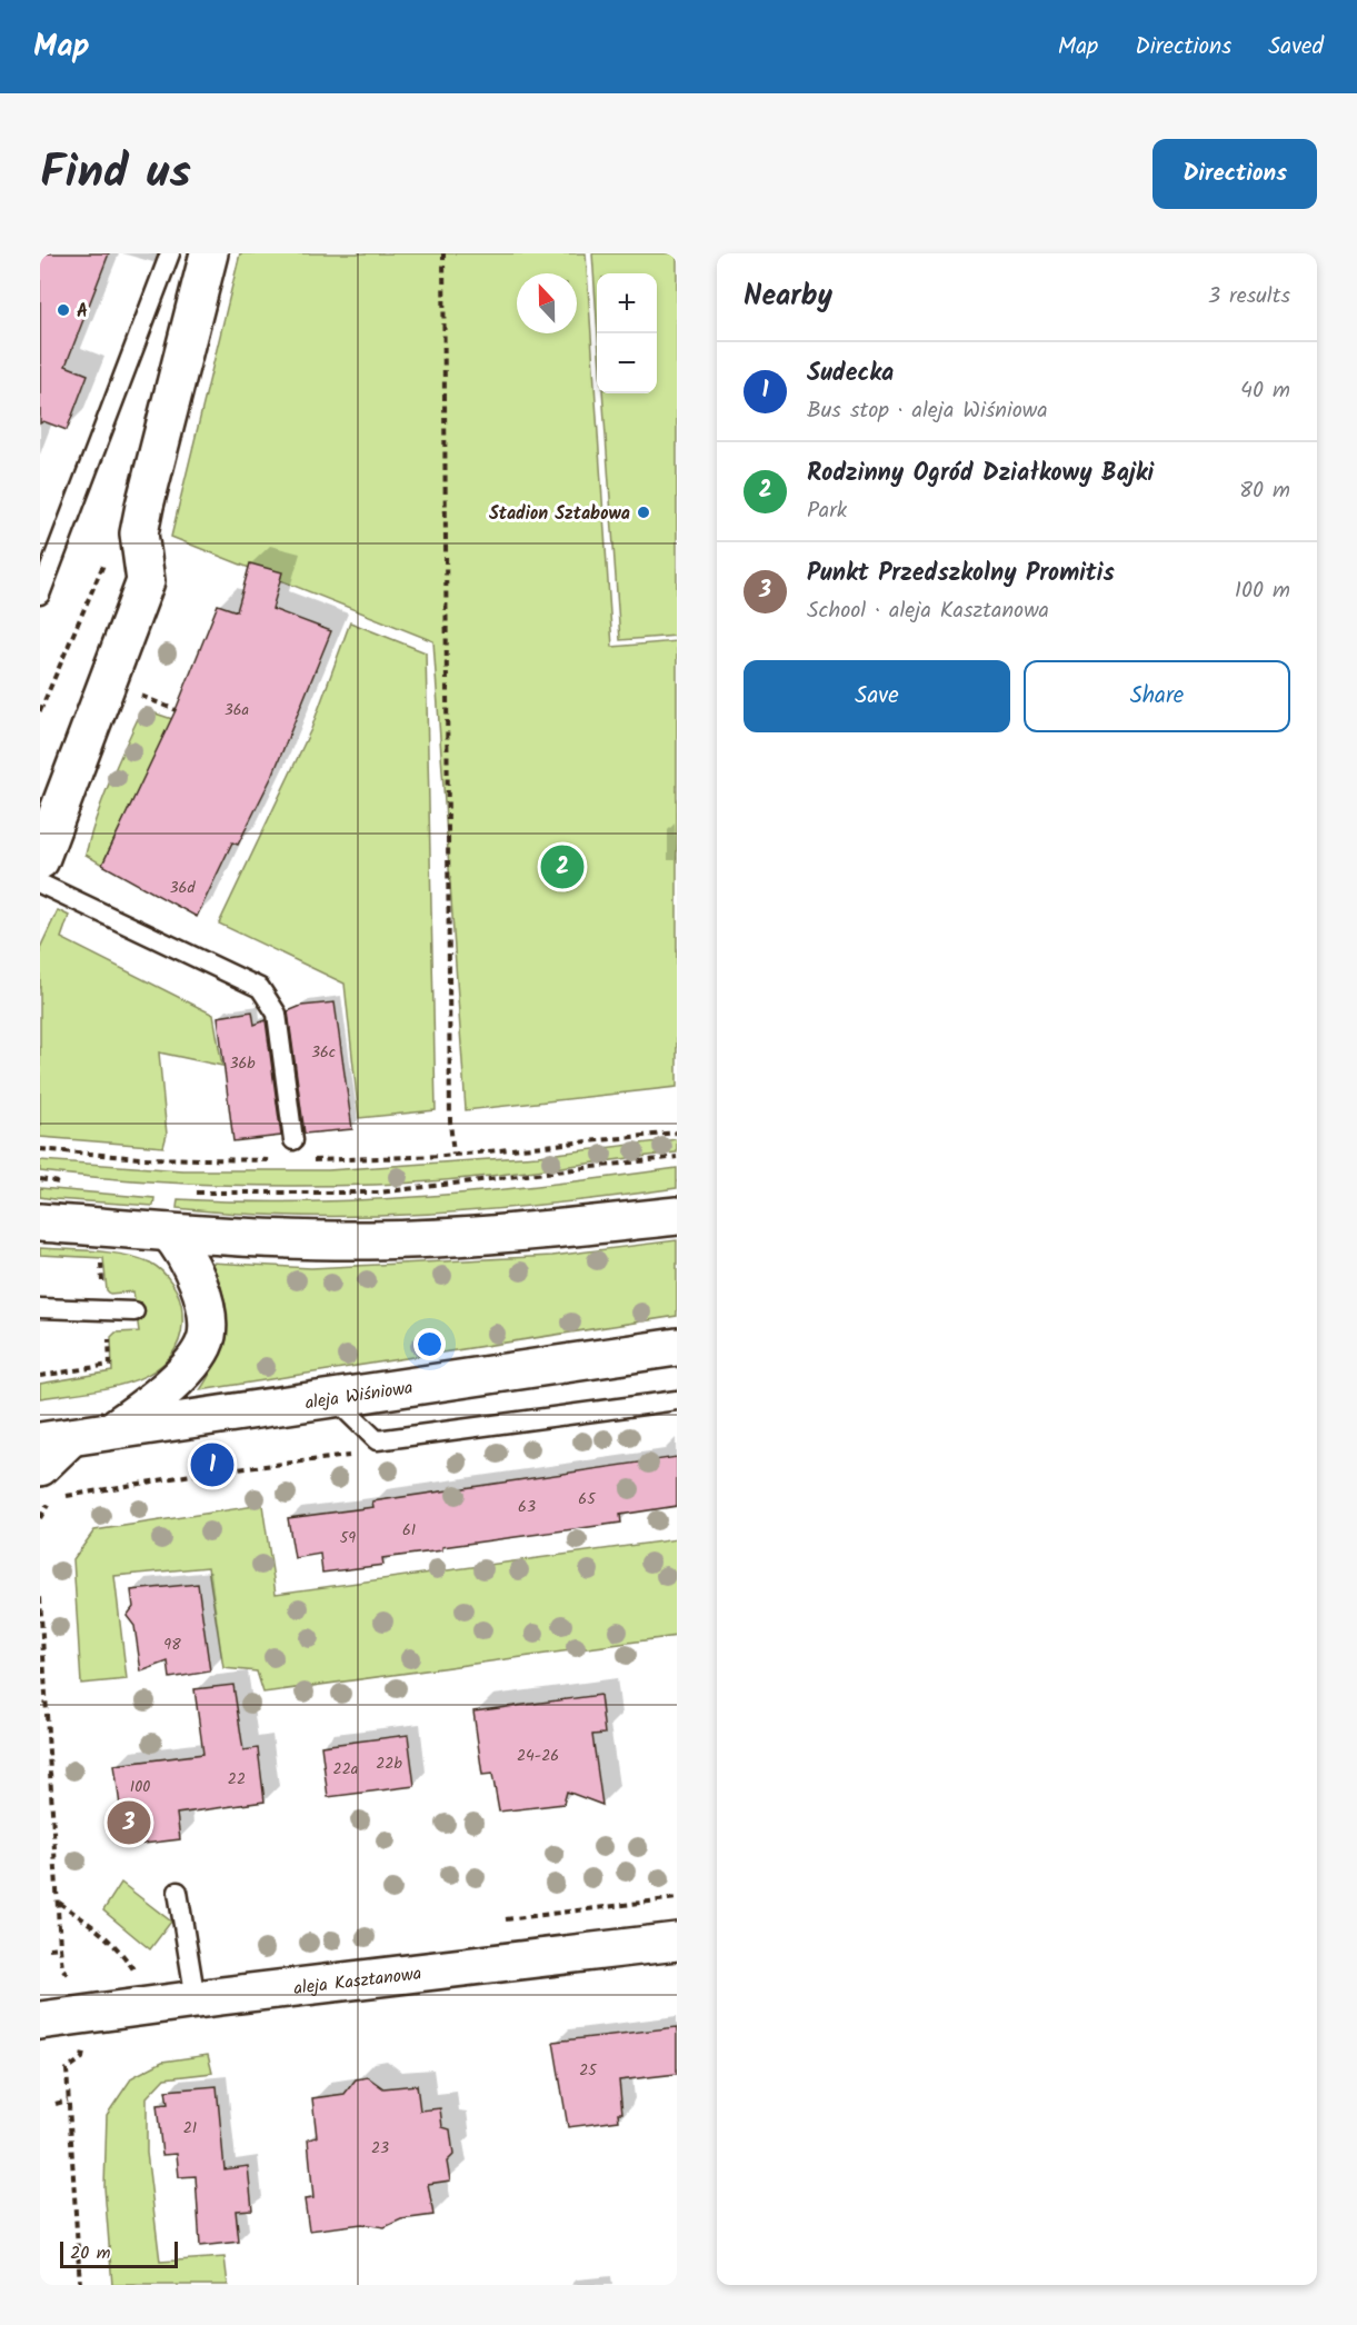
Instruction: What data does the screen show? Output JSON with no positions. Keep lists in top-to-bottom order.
{
  "streets": {
    "main road": ["aleja Wiśniowa", "aleja Kasztanowa"]
  },
  "places": ["A", "Stadion Sztabowa"],
  "house_numbers": [
    "36a",
    "36d",
    "36c",
    "36b",
    "65",
    "63",
    "61",
    "59",
    "98",
    "24-26",
    "22b",
    "22a",
    "22",
    "100",
    "25",
    "21",
    "23"
  ],
  "scale_bar": "20 m",
  "north": "top",
  "page": {
    "header": "Map",
    "nav": ["Map", "Directions", "Saved"],
    "title": "Find us",
    "buttons": [
      "Directions",
      ["Save", "Share"]
    ],
    "heading": ["Nearby", "3 results"],
    "map_buttons": ["+", "−"],
    "list": [
      {
        "mark": "1",
        "name": "Sudecka",
        "note": "Bus stop · aleja Wiśniowa",
        "value": "40 m"
      },
      {
        "mark": "2",
        "name": "Rodzinny Ogród Działkowy Bajki",
        "note": "Park",
        "value": "80 m"
      },
      {
        "mark": "3",
        "name": "Punkt Przedszkolny Promitis",
        "note": "School · aleja Kasztanowa",
        "value": "100 m"
      }
    ],
    "pins": ["2", "1", "3"],
    "scale": "20 m"
  }
}
